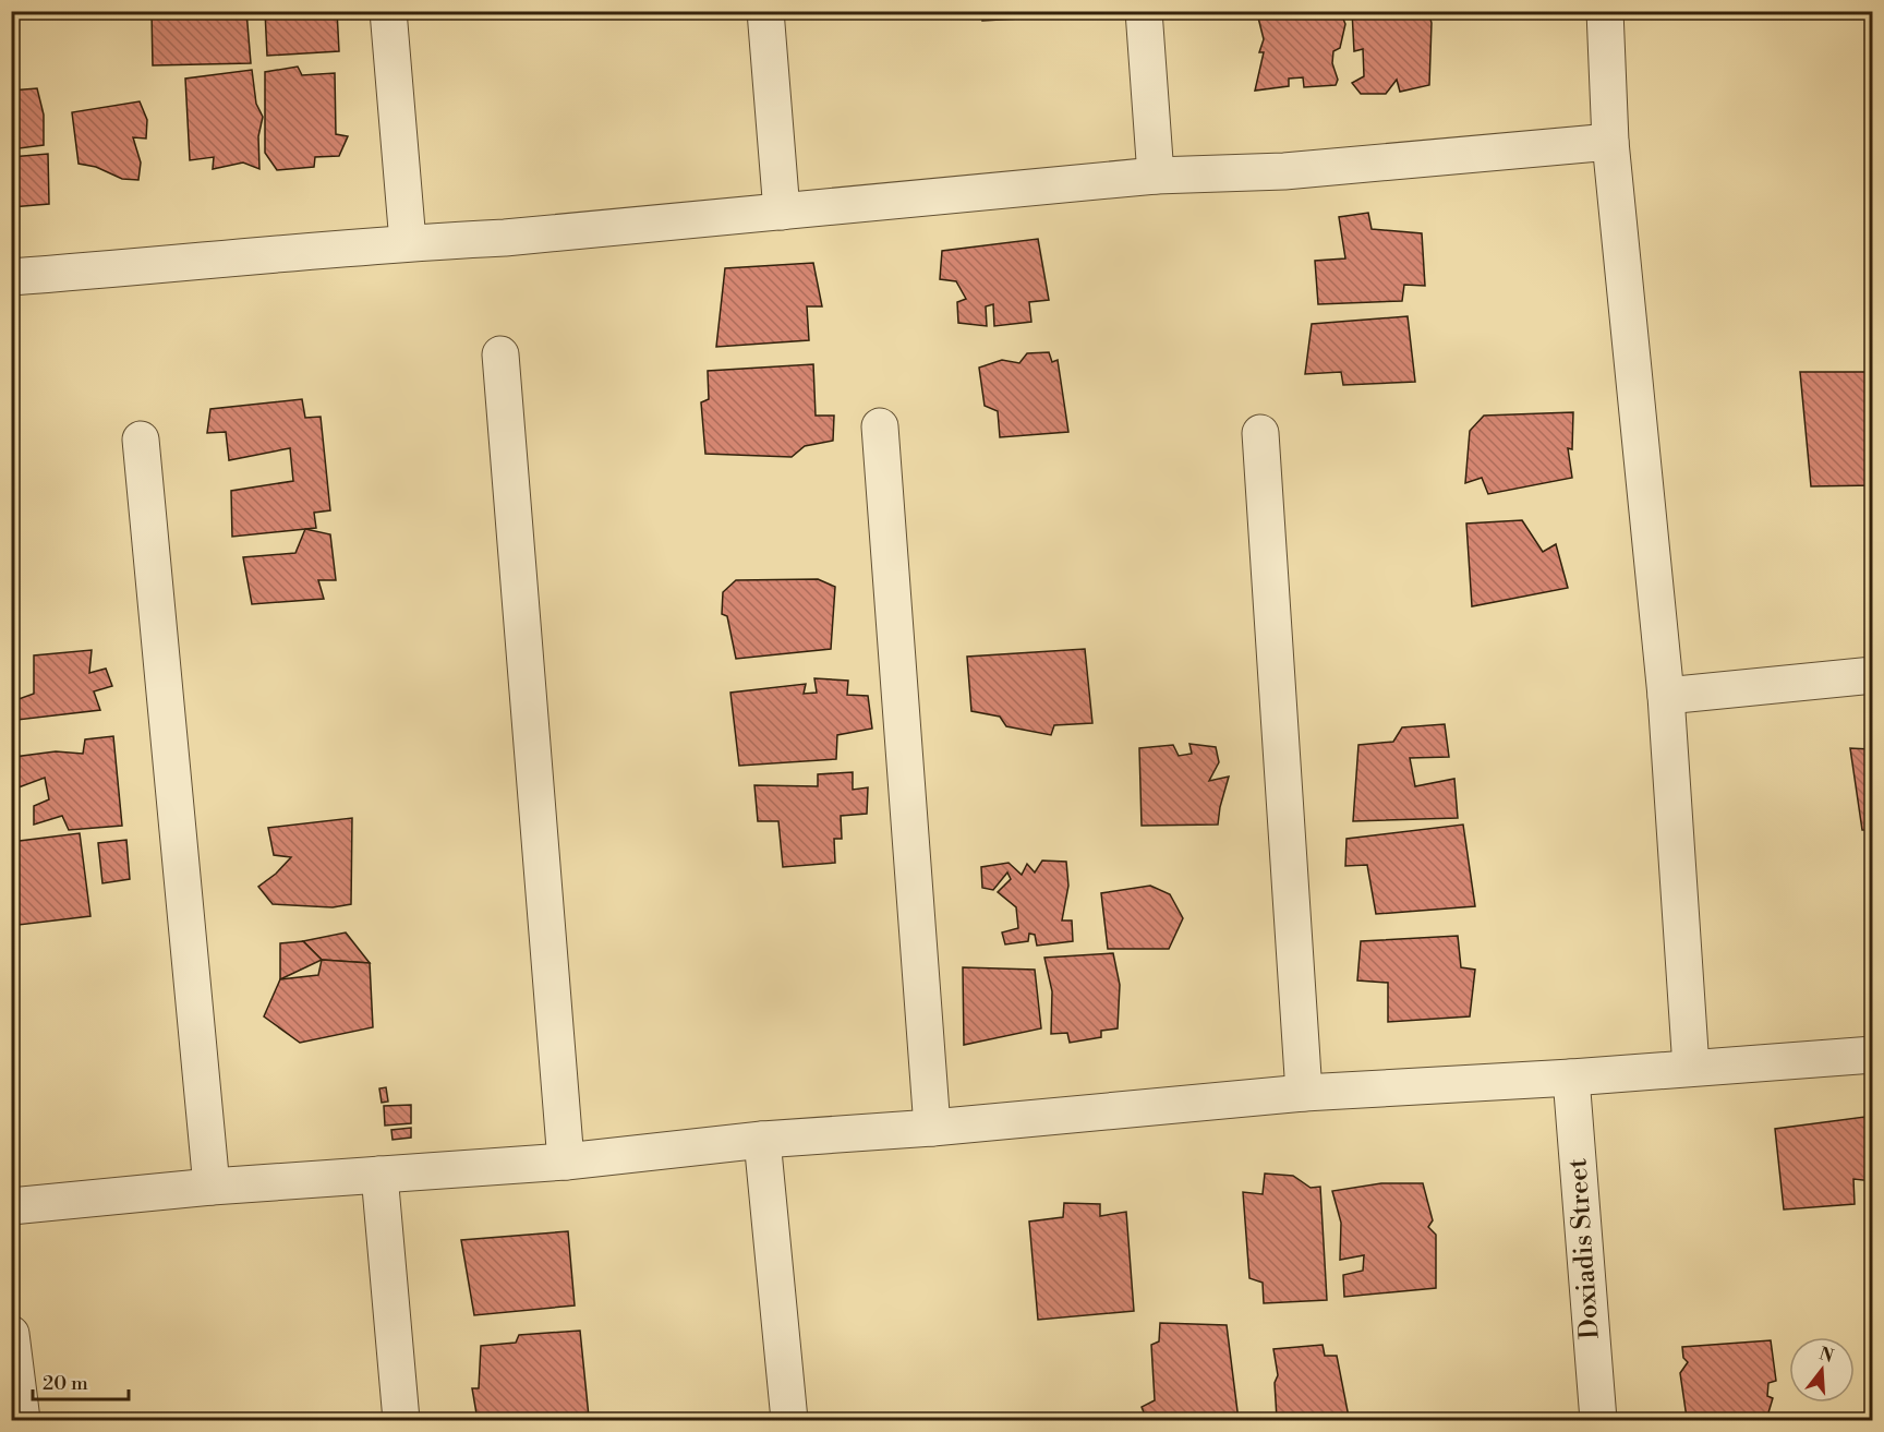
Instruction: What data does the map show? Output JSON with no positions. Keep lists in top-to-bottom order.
{
  "streets": {
    "street": ["Doxiadis Street"]
  },
  "scale_bar": "20 m",
  "north": "top"
}
